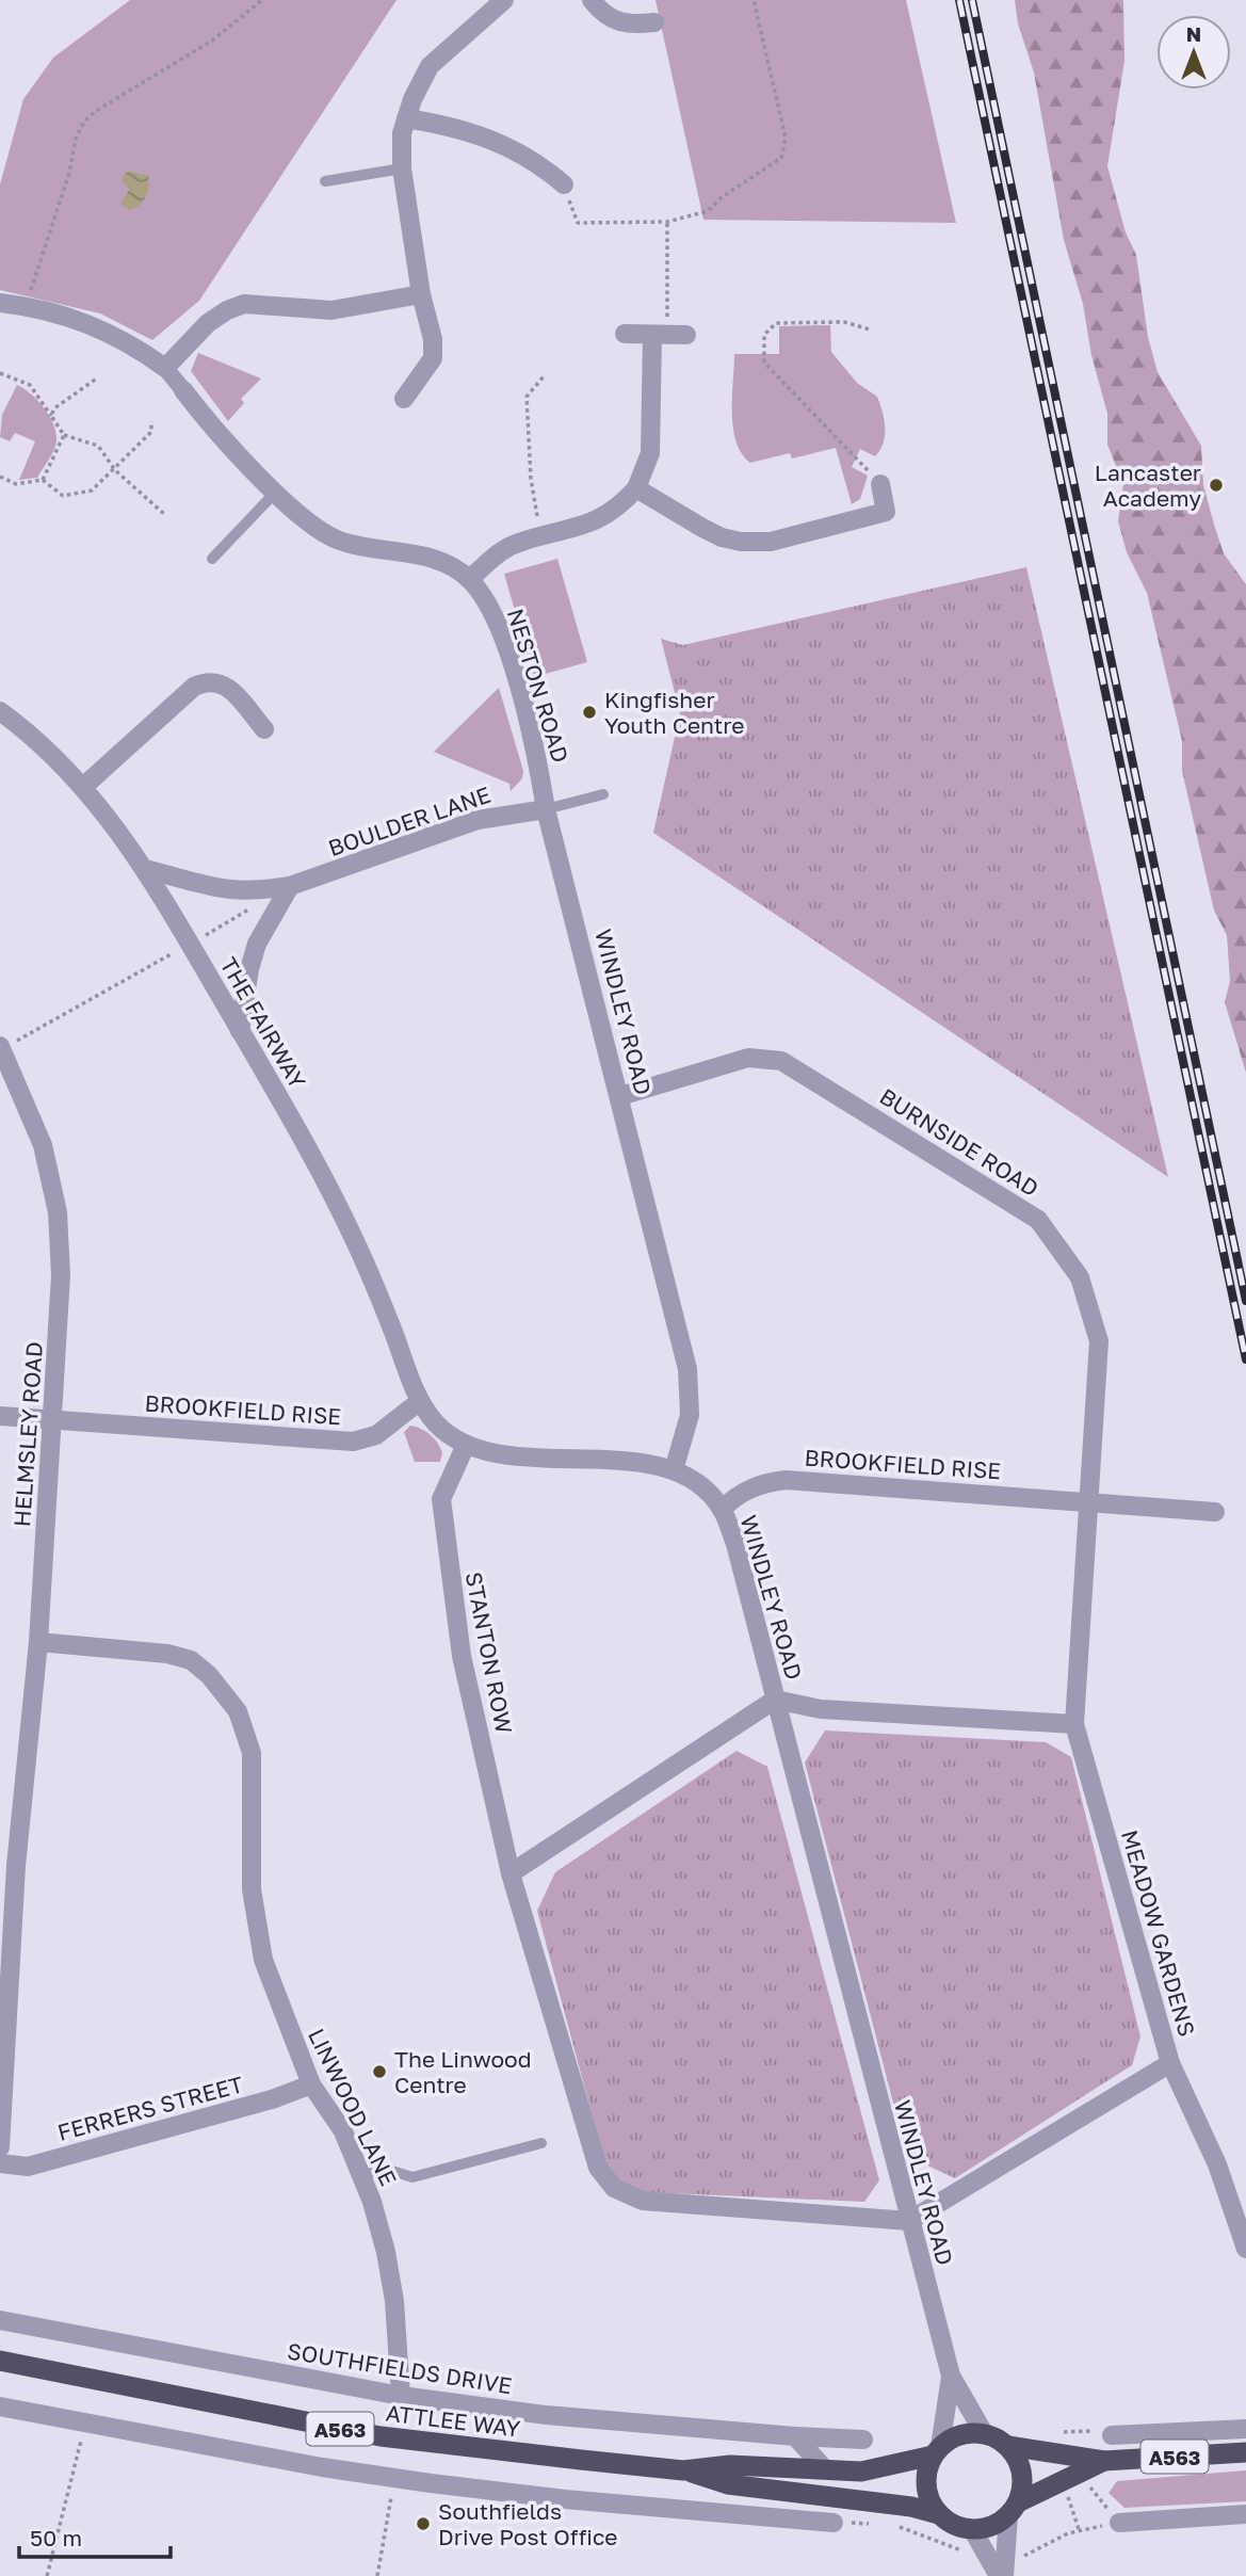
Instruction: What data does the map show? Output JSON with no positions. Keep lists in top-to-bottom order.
{
  "streets": {
    "highway": ["ATTLEE WAY", "A563"],
    "street": [
      "NESTON ROAD",
      "BOULDER LANE",
      "WINDLEY ROAD",
      "THE FAIRWAY",
      "BURNSIDE ROAD",
      "BROOKFIELD RISE",
      "HELMSLEY ROAD",
      "STANTON ROW",
      "MEADOW GARDENS",
      "LINWOOD LANE",
      "FERRERS STREET",
      "SOUTHFIELDS DRIVE"
    ]
  },
  "crossings": [
    ["NESTON ROAD", "BOULDER LANE"],
    ["NESTON ROAD", "WINDLEY ROAD"],
    ["BOULDER LANE", "WINDLEY ROAD"],
    ["BOULDER LANE", "THE FAIRWAY"],
    ["WINDLEY ROAD", "BURNSIDE ROAD"],
    ["WINDLEY ROAD", "BROOKFIELD RISE"],
    ["WINDLEY ROAD", "MEADOW GARDENS"],
    ["WINDLEY ROAD", "ATTLEE WAY"],
    ["WINDLEY ROAD", "A563"],
    ["THE FAIRWAY", "BROOKFIELD RISE"],
    ["BURNSIDE ROAD", "BROOKFIELD RISE"],
    ["BURNSIDE ROAD", "MEADOW GARDENS"],
    ["BROOKFIELD RISE", "HELMSLEY ROAD"],
    ["HELMSLEY ROAD", "LINWOOD LANE"],
    ["LINWOOD LANE", "FERRERS STREET"],
    ["LINWOOD LANE", "SOUTHFIELDS DRIVE"],
    ["ATTLEE WAY", "A563"]
  ],
  "places": [
    "Lancaster Academy",
    "Kingfisher Youth Centre",
    "The Linwood Centre",
    "Southfields Drive Post Office"
  ],
  "scale_bar": "50 m",
  "north": "top"
}
